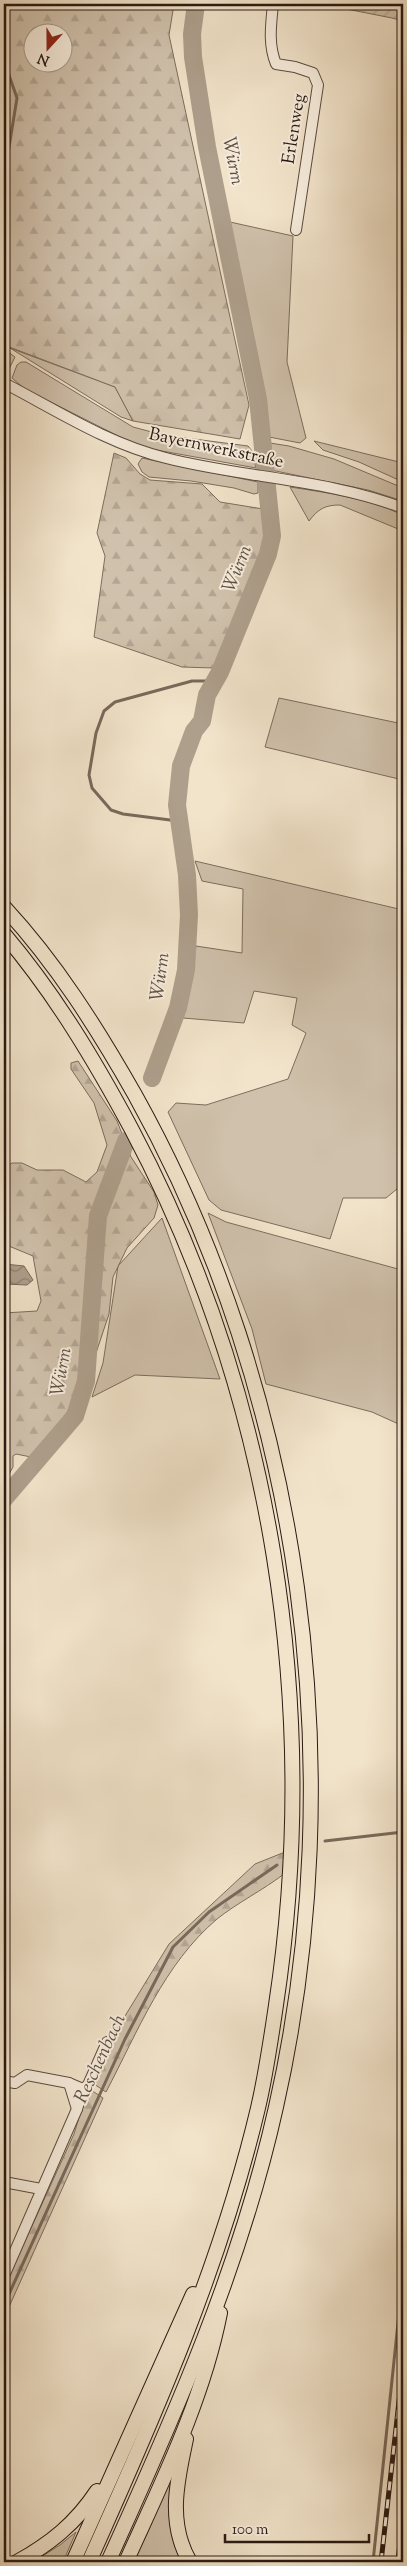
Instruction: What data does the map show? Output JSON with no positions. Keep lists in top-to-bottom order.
{
  "streets": {
    "street": ["Erlenweg", "Bayernwerkstraße"]
  },
  "water": ["Würm", "Reschenbach"],
  "scale_bar": "100 m",
  "north": "bottom"
}
